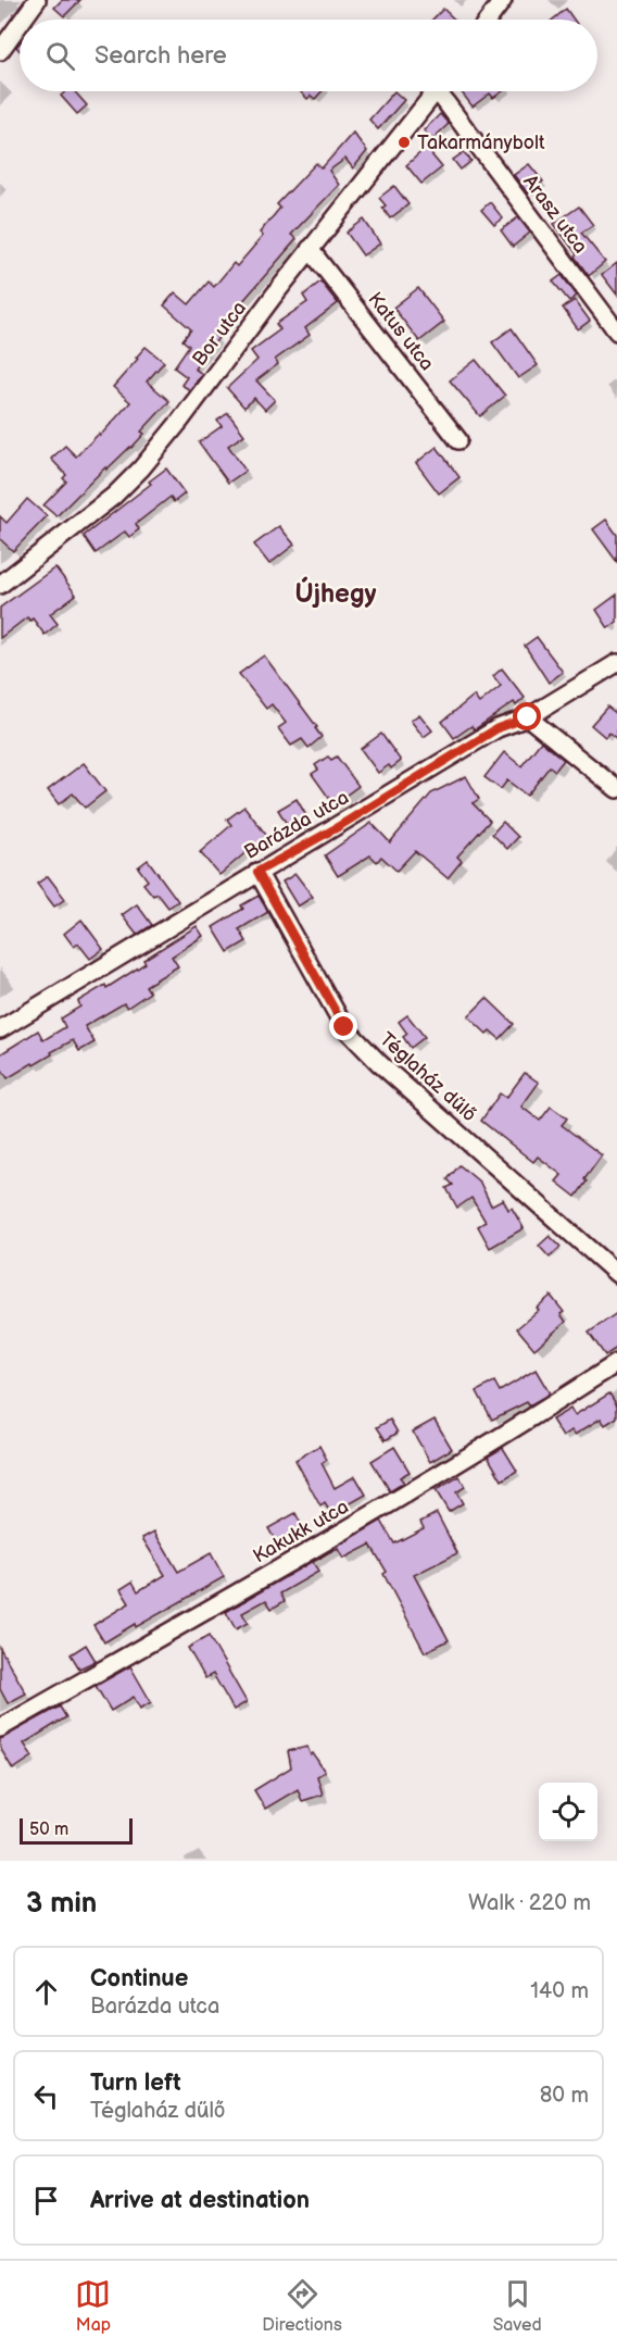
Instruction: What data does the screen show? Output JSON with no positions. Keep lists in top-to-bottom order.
{
  "streets": {
    "street": [
      "Arasz utca",
      "Katus utca",
      "Bor utca",
      "Barázda utca",
      "Téglaház dűlő",
      "Kakukk utca"
    ]
  },
  "crossings": [
    ["Katus utca", "Bor utca"],
    ["Barázda utca", "Téglaház dűlő"]
  ],
  "districts": ["Újhegy"],
  "places": ["Takarmánybolt"],
  "scale_bar": "50 m",
  "page": {
    "search": "Search here",
    "scale": "50 m",
    "heading": ["3 min", "Walk · 220 m"],
    "list": [
      ["Continue", "Barázda utca", "140 m"],
      ["Turn left", "Téglaház dűlő", "80 m"],
      "Arrive at destination"
    ],
    "nav": ["Map", "Directions", "Saved"]
  }
}
